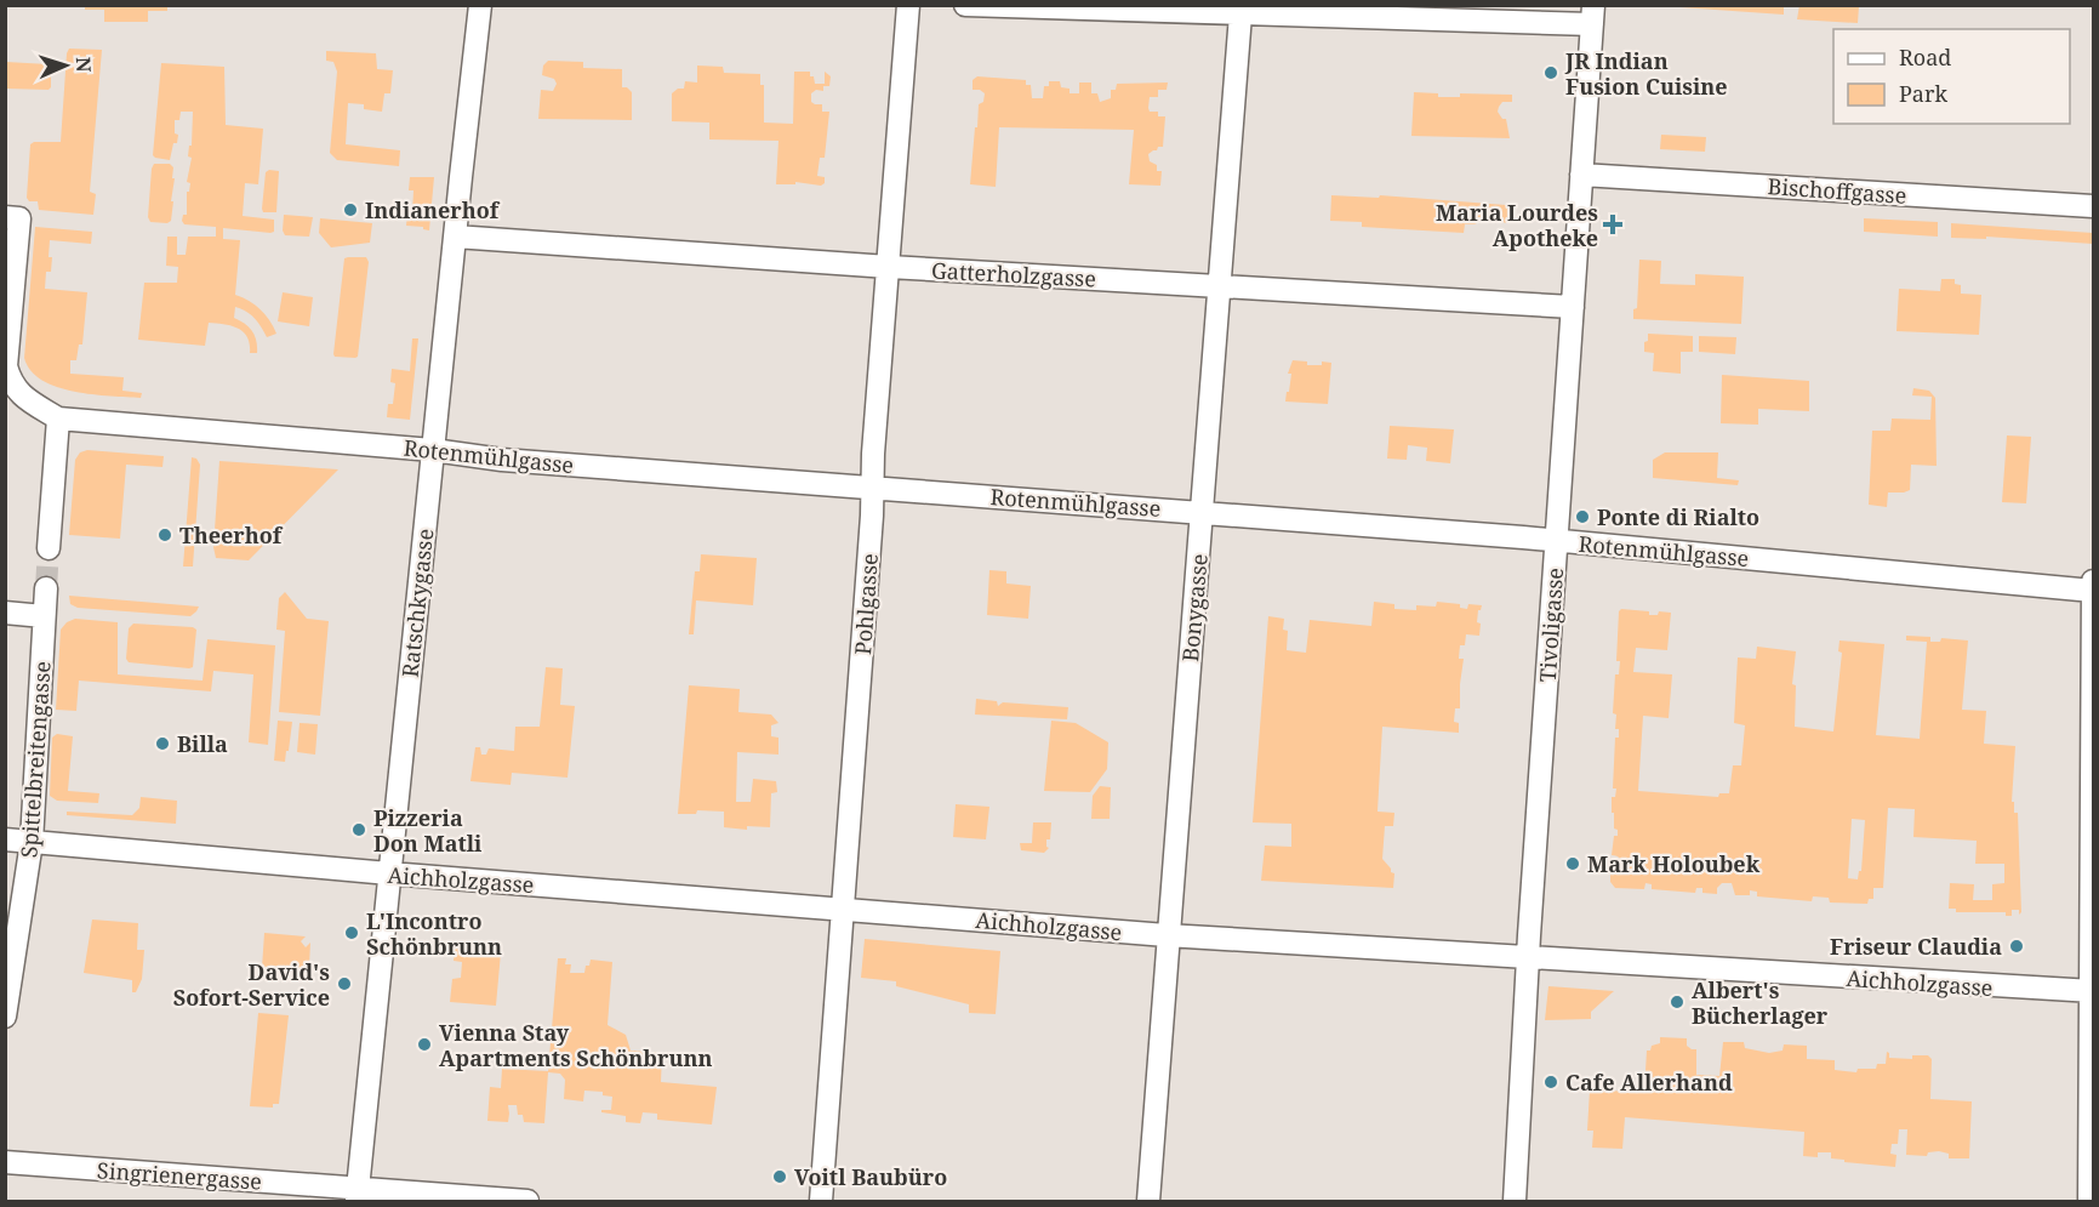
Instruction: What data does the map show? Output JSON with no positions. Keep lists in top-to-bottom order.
{
  "streets": {
    "street": [
      "Bischoffgasse",
      "Gatterholzgasse",
      "Rotenmühlgasse",
      "Ratschkygasse",
      "Pohlgasse",
      "Bonygasse",
      "Tivoligasse",
      "Spittelbreitengasse",
      "Aichholzgasse",
      "Singrienergasse"
    ]
  },
  "crossings": [
    ["Bischoffgasse", "Tivoligasse"],
    ["Gatterholzgasse", "Ratschkygasse"],
    ["Gatterholzgasse", "Pohlgasse"],
    ["Gatterholzgasse", "Bonygasse"],
    ["Gatterholzgasse", "Tivoligasse"],
    ["Rotenmühlgasse", "Ratschkygasse"],
    ["Rotenmühlgasse", "Pohlgasse"],
    ["Rotenmühlgasse", "Bonygasse"],
    ["Rotenmühlgasse", "Tivoligasse"],
    ["Ratschkygasse", "Aichholzgasse"],
    ["Ratschkygasse", "Singrienergasse"],
    ["Pohlgasse", "Aichholzgasse"],
    ["Bonygasse", "Aichholzgasse"],
    ["Tivoligasse", "Aichholzgasse"],
    ["Spittelbreitengasse", "Aichholzgasse"]
  ],
  "places": {
    "other": [
      "JR Indian Fusion Cuisine",
      "Indianerhof",
      "Ponte di Rialto",
      "Theerhof",
      "Billa",
      "Pizzeria Don Matli",
      "Mark Holoubek",
      "L'Incontro Schönbrunn",
      "Friseur Claudia",
      "David's Sofort-Service",
      "Albert's Bücherlager",
      "Vienna Stay Apartments Schönbrunn",
      "Cafe Allerhand",
      "Voitl Baubüro"
    ],
    "health": ["Maria Lourdes Apotheke"]
  },
  "legend": ["Road", "Park"],
  "north": "right"
}
